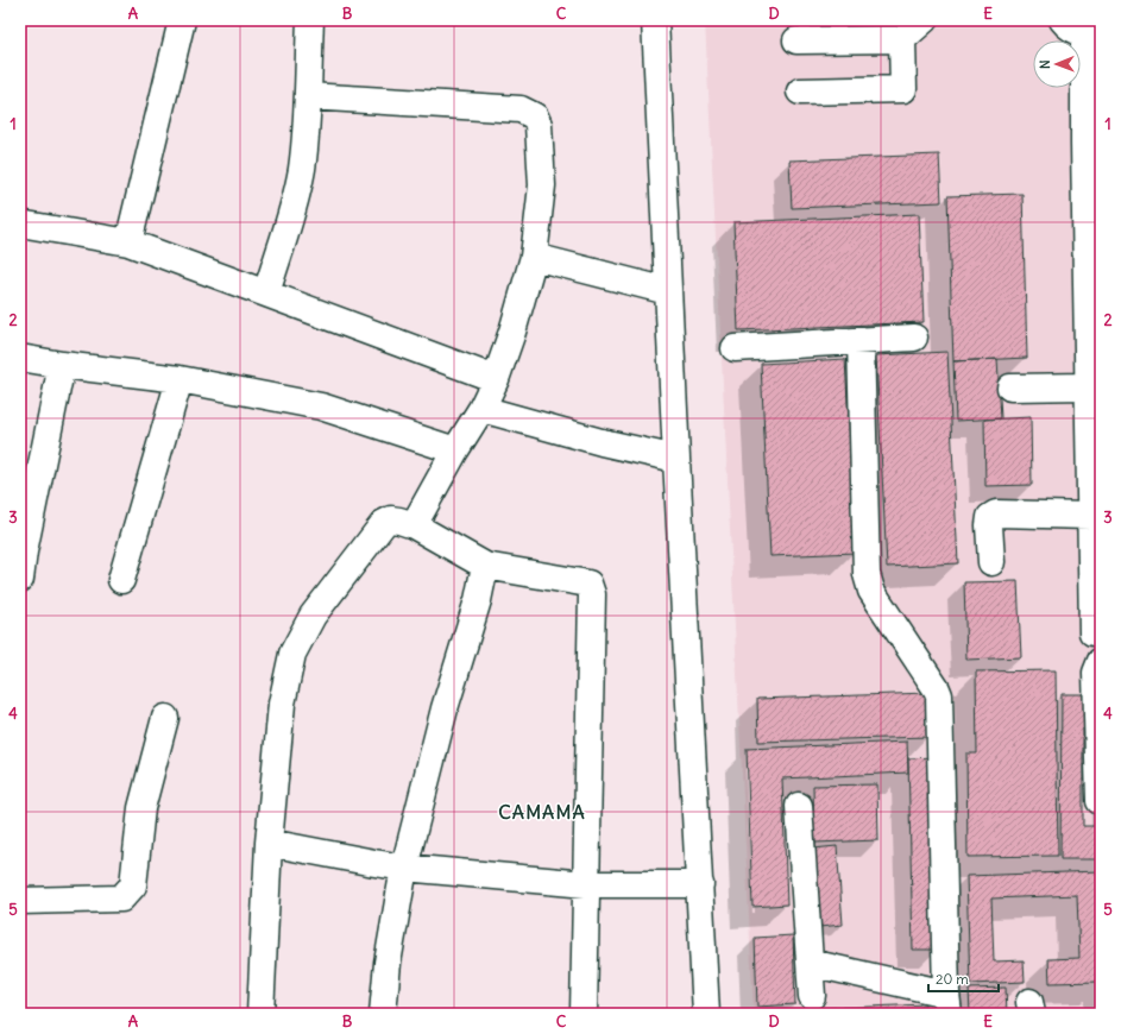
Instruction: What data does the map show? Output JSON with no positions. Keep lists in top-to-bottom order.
{
  "districts": ["CAMAMA"],
  "scale_bar": "20 m",
  "north": "left",
  "grid": {
    "columns": [
      "A",
      "B",
      "C",
      "D",
      "E"
    ],
    "rows": [
      "1",
      "2",
      "3",
      "4",
      "5"
    ]
  }
}
